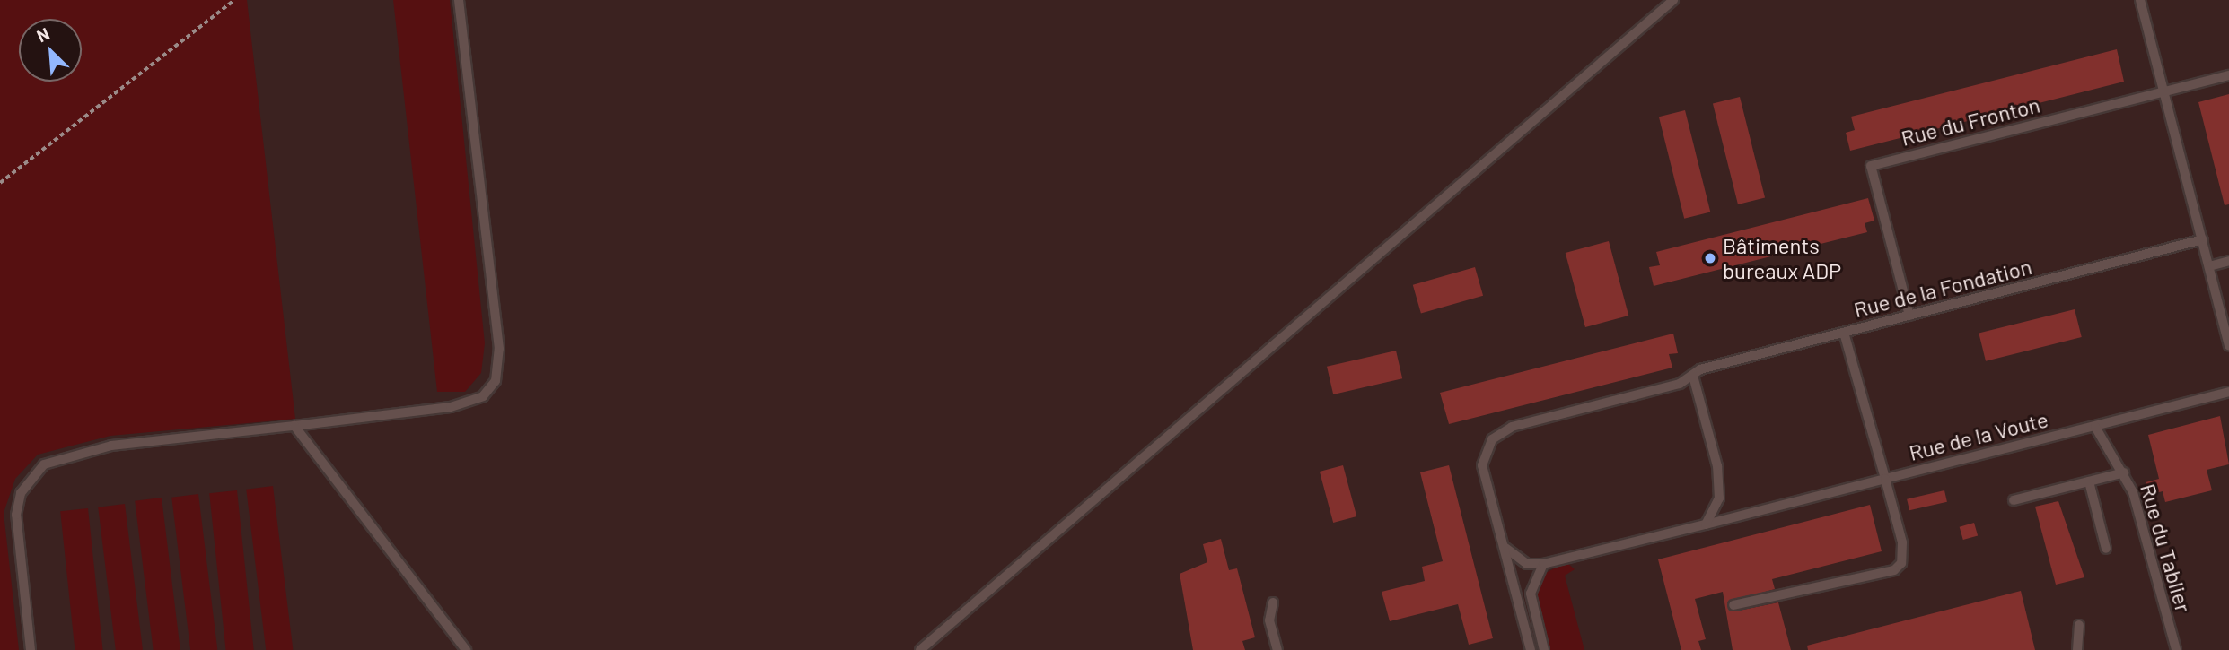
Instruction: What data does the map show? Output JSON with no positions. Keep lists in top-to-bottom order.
{
  "streets": {
    "lane": [
      "Rue du Fronton",
      "Rue de la Fondation",
      "Rue de la Voute",
      "Rue du Tablier"
    ]
  },
  "crossings": [
    ["Rue du Fronton", "Rue de la Fondation"],
    ["Rue de la Fondation", "Rue de la Voute"],
    ["Rue de la Voute", "Rue du Tablier"]
  ],
  "places": ["Bâtiments bureaux ADP"],
  "north": "top left"
}
